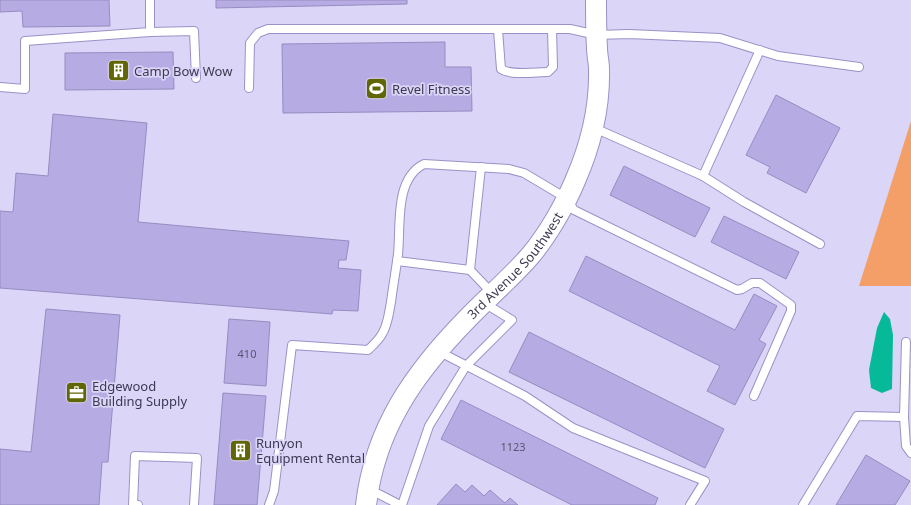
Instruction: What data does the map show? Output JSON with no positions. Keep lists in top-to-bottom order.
{
  "streets": {
    "street": ["3rd Avenue Southwest"]
  },
  "places": {
    "building": ["Camp Bow Wow", "Runyon Equipment Rental"],
    "sports": ["Revel Fitness"],
    "office": ["Edgewood Building Supply"]
  },
  "house_numbers": ["410", "1123"]
}
